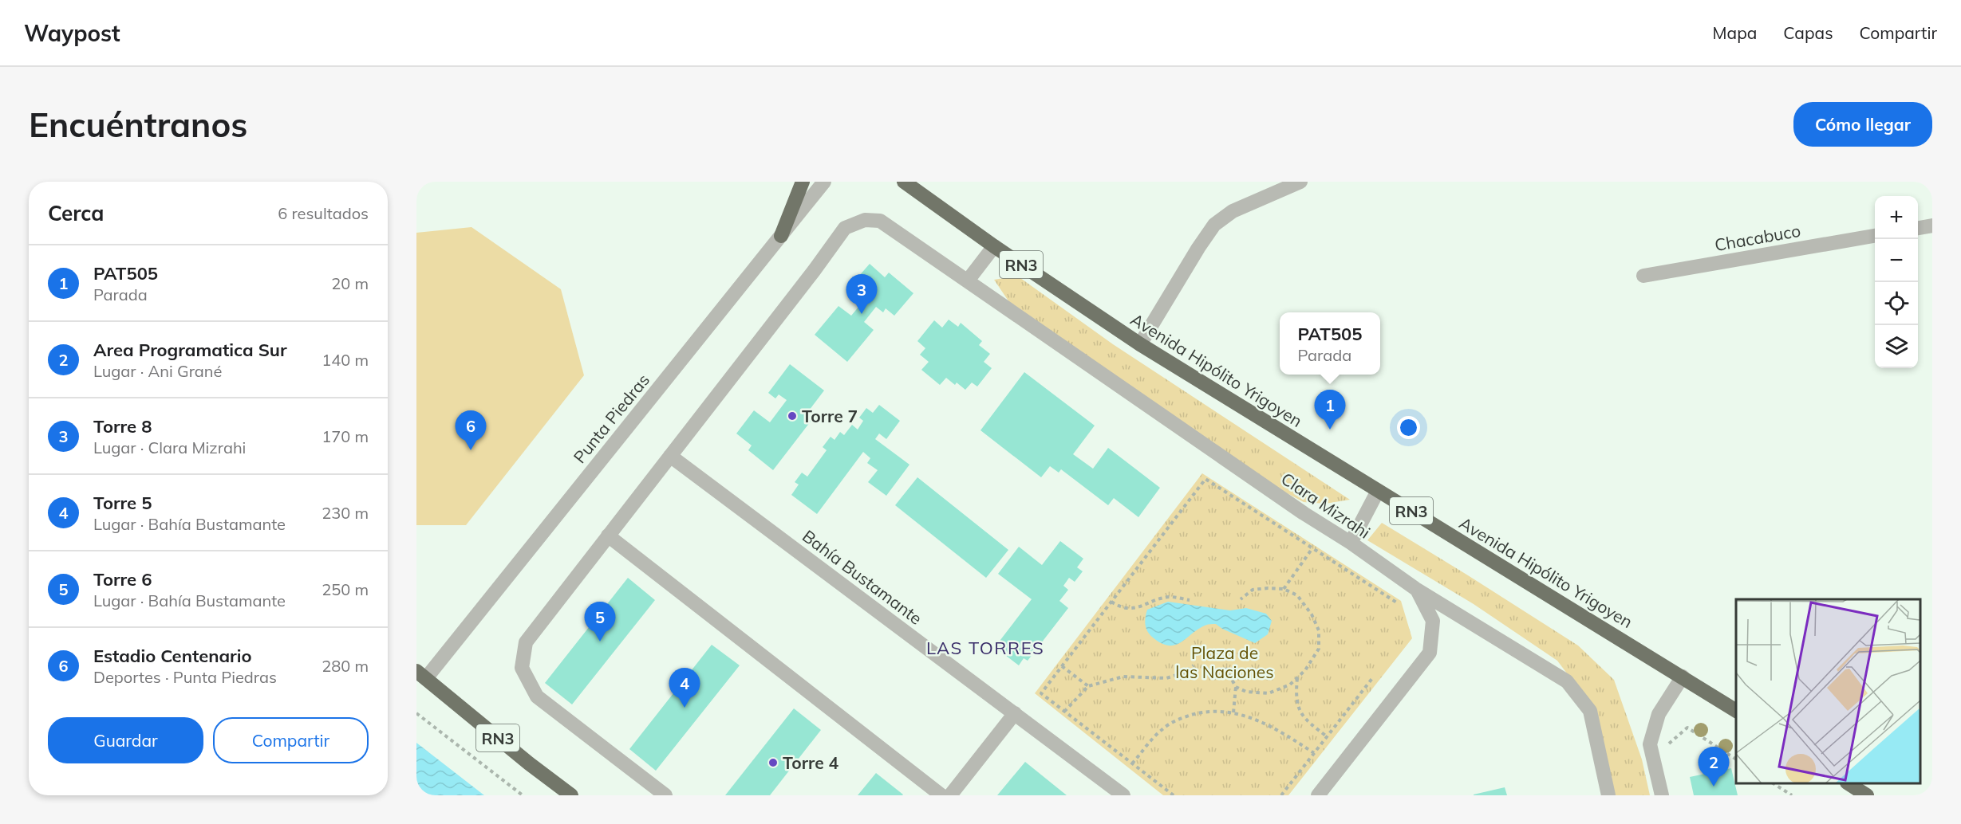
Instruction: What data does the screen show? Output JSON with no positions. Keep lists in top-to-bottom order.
{
  "streets": {
    "highway": ["RN3", "Avenida Hipólito Yrigoyen"],
    "street": [
      "Chacabuco",
      "Punta Piedras",
      "Clara Mizrahi",
      "Bahía Bustamante"
    ]
  },
  "crossings": [
    ["RN3", "Punta Piedras"],
    ["Clara Mizrahi", "Bahía Bustamante"]
  ],
  "districts": ["LAS TORRES"],
  "parks": ["Plaza de las Naciones"],
  "places": ["Torre 7", "Torre 4"],
  "page": {
    "header": "Waypost",
    "nav": ["Mapa", "Capas", "Compartir"],
    "buttons": [
      "Cómo llegar",
      ["Guardar", "Compartir"]
    ],
    "title": "Encuéntranos",
    "heading": ["Cerca", "6 resultados"],
    "map_buttons": ["+", "−"],
    "list": [
      {
        "mark": "1",
        "name": "PAT505",
        "note": "Parada",
        "value": "20 m"
      },
      {
        "mark": "2",
        "name": "Area Programatica Sur",
        "note": "Lugar · Ani Grané",
        "value": "140 m"
      },
      {
        "mark": "3",
        "name": "Torre 8",
        "note": "Lugar · Clara Mizrahi",
        "value": "170 m"
      },
      {
        "mark": "4",
        "name": "Torre 5",
        "note": "Lugar · Bahía Bustamante",
        "value": "230 m"
      },
      {
        "mark": "5",
        "name": "Torre 6",
        "note": "Lugar · Bahía Bustamante",
        "value": "250 m"
      },
      {
        "mark": "6",
        "name": "Estadio Centenario",
        "note": "Deportes · Punta Piedras",
        "value": "280 m"
      }
    ],
    "pins": [
      "3",
      "1",
      "6",
      "5",
      "4",
      "2"
    ],
    "popup": ["PAT505", "Parada"]
  }
}
